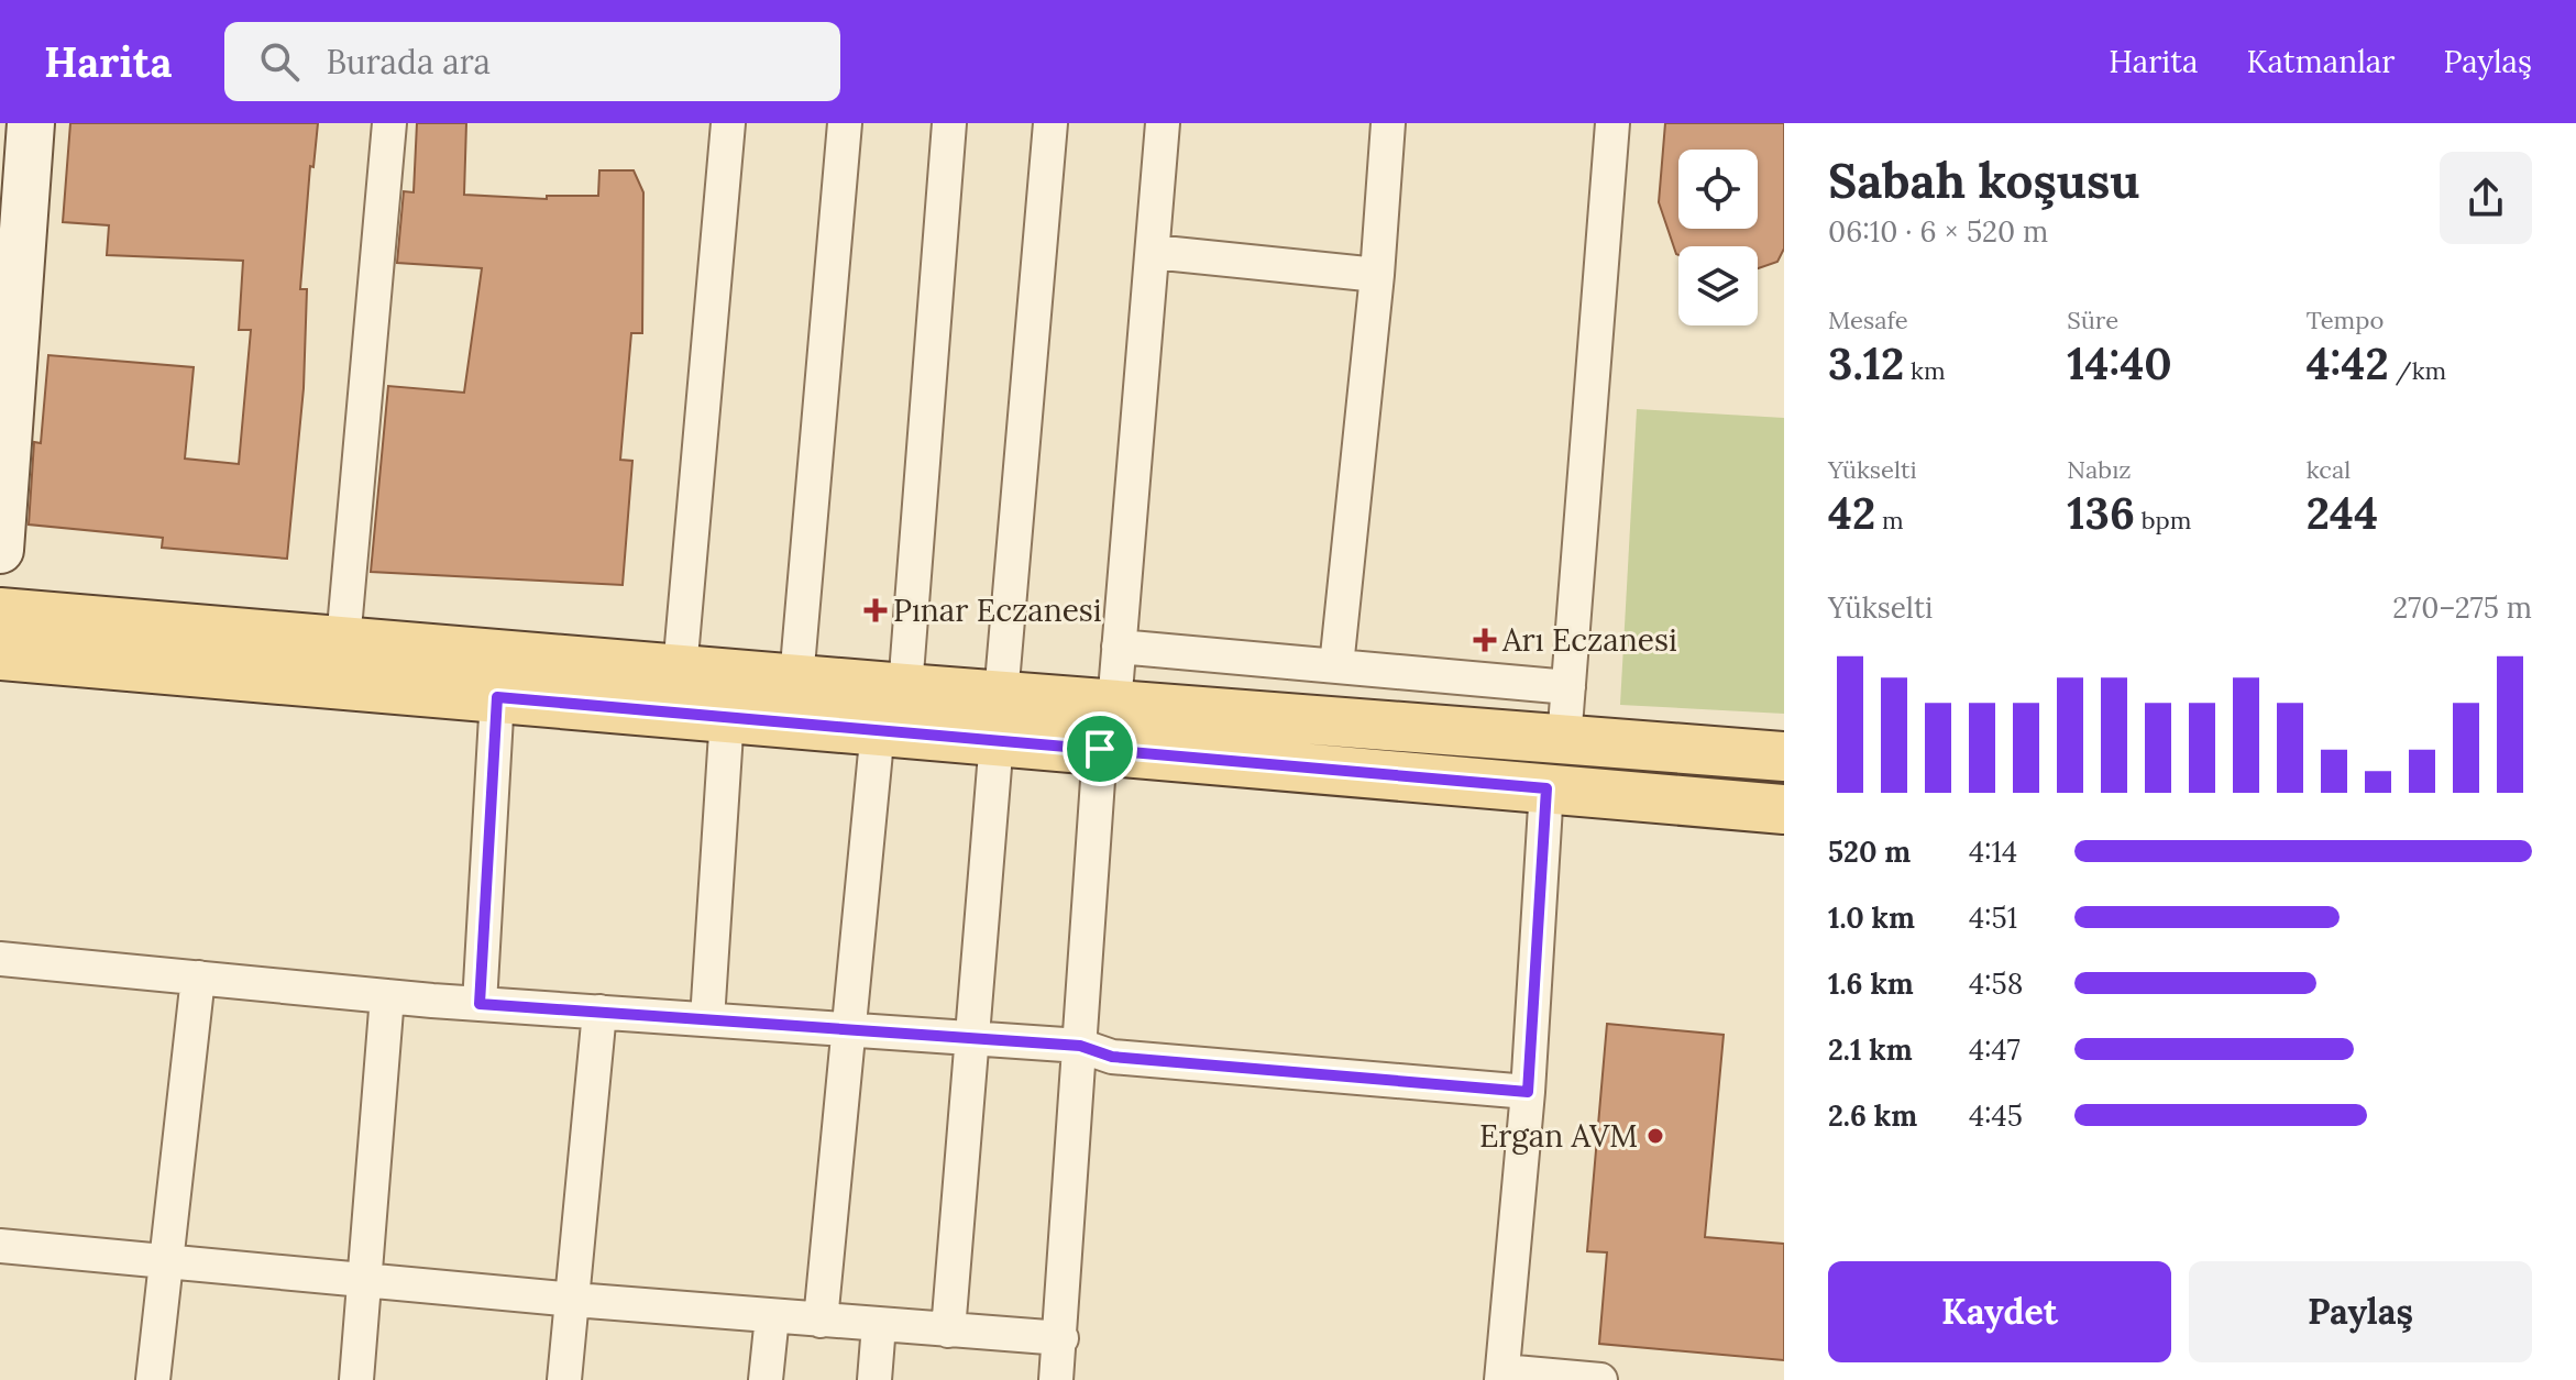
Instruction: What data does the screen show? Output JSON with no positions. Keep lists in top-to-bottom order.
{
  "places": {
    "health": ["Pınar Eczanesi", "Arı Eczanesi"],
    "other": ["Ergan AVM"]
  },
  "page": {
    "header": "Harita",
    "search": "Burada ara",
    "nav": ["Harita", "Katmanlar", "Paylaş"],
    "heading": ["Sabah koşusu", "06:10 · 6 × 520 m"],
    "stats": [
      ["Mesafe", "3.12 km"],
      ["Süre", "14:40"],
      ["Tempo", "4:42 /km"],
      ["Yükselti", "42 m"],
      ["Nabız", "136 bpm"],
      ["kcal", "244"]
    ],
    "chart": ["Yükselti", "270–275 m"],
    "list": [
      {
        "name": "520 m",
        "note": "4:14"
      },
      {
        "name": "1.0 km",
        "note": "4:51"
      },
      {
        "name": "1.6 km",
        "note": "4:58"
      },
      {
        "name": "2.1 km",
        "note": "4:47"
      },
      {
        "name": "2.6 km",
        "note": "4:45"
      }
    ],
    "buttons": ["Kaydet", "Paylaş"]
  }
}
